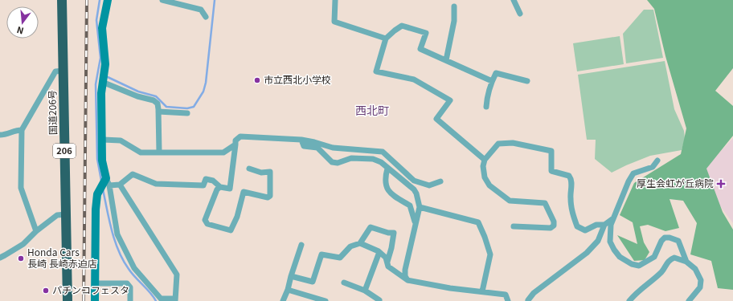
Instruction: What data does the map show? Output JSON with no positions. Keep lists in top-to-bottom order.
{
  "streets": {
    "highway": ["国道206号", "206"]
  },
  "districts": ["西北町"],
  "places": {
    "other": ["市立西北小学校", "Honda Cars 長崎 長崎赤迫店", "パチンコフェスタ"],
    "health": ["厚生会虹が丘病院"]
  },
  "north": "bottom"
}
